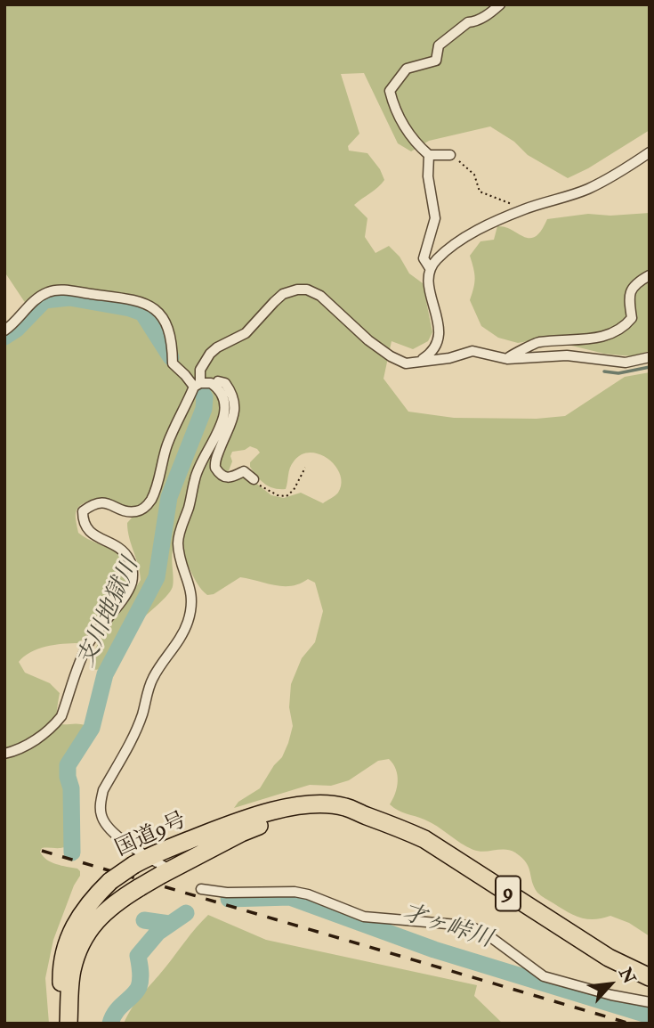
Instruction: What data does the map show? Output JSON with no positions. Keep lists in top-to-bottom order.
{
  "streets": {
    "highway": ["国道9号", "9"]
  },
  "water": ["支川地獄川", "才ヶ峠川"],
  "north": "top right"
}
